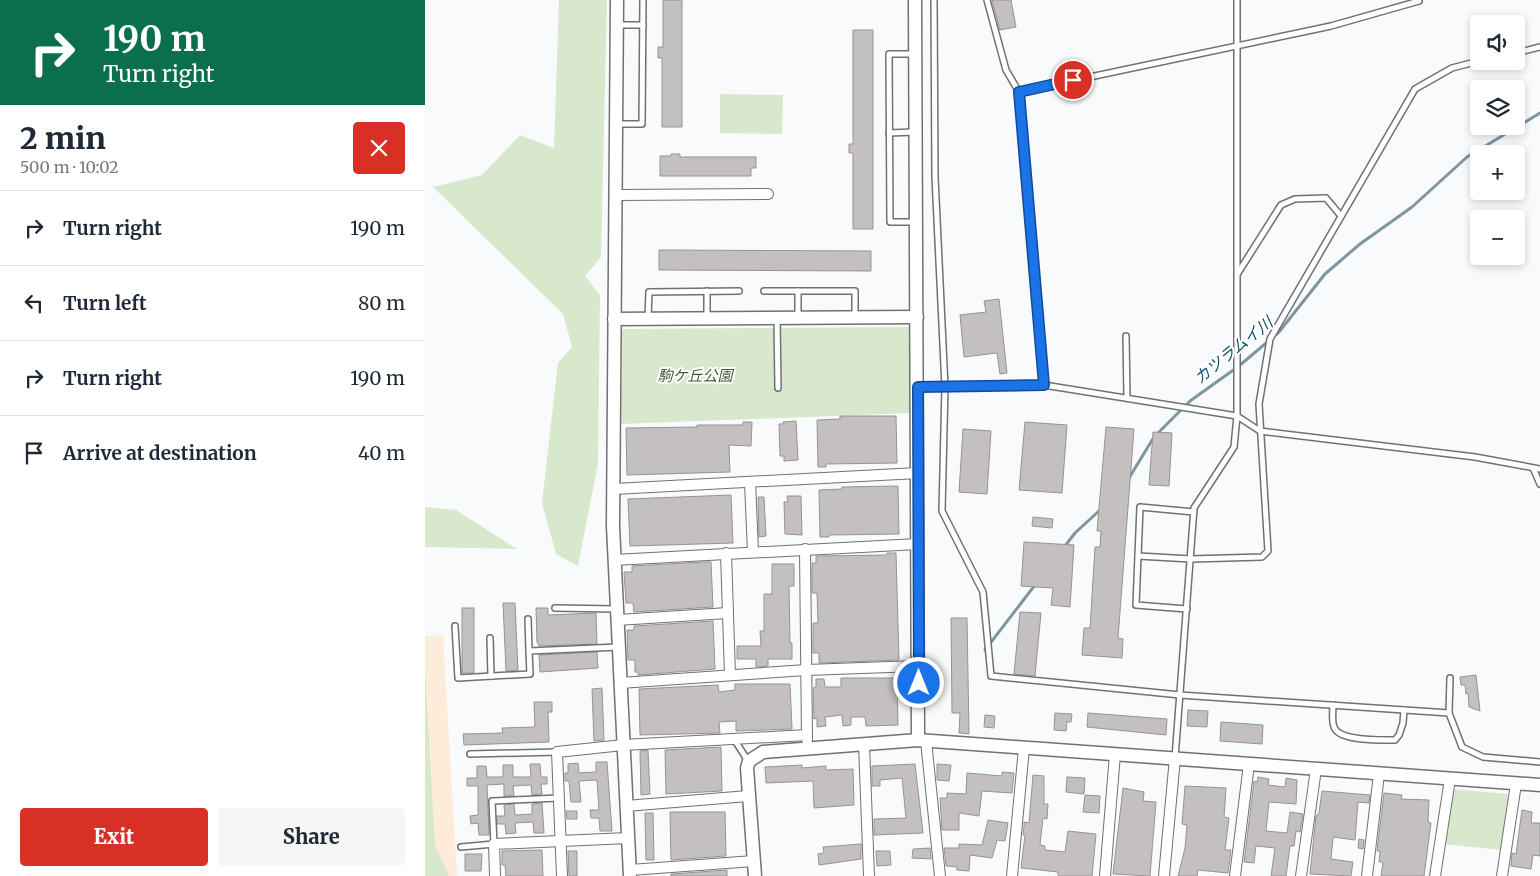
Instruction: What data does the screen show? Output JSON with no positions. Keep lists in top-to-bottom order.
{
  "water": ["カツラムイ川"],
  "parks": ["駒ケ丘公園"],
  "page": {
    "turn": ["190 m", "Turn right"],
    "map_buttons": ["+", "−"],
    "heading": ["2 min", "500 m · 10:02"],
    "list": [
      {
        "name": "Turn right",
        "value": "190 m"
      },
      {
        "name": "Turn left",
        "value": "80 m"
      },
      {
        "name": "Turn right",
        "value": "190 m"
      },
      {
        "name": "Arrive at destination",
        "value": "40 m"
      }
    ],
    "buttons": ["Exit", "Share"]
  }
}
